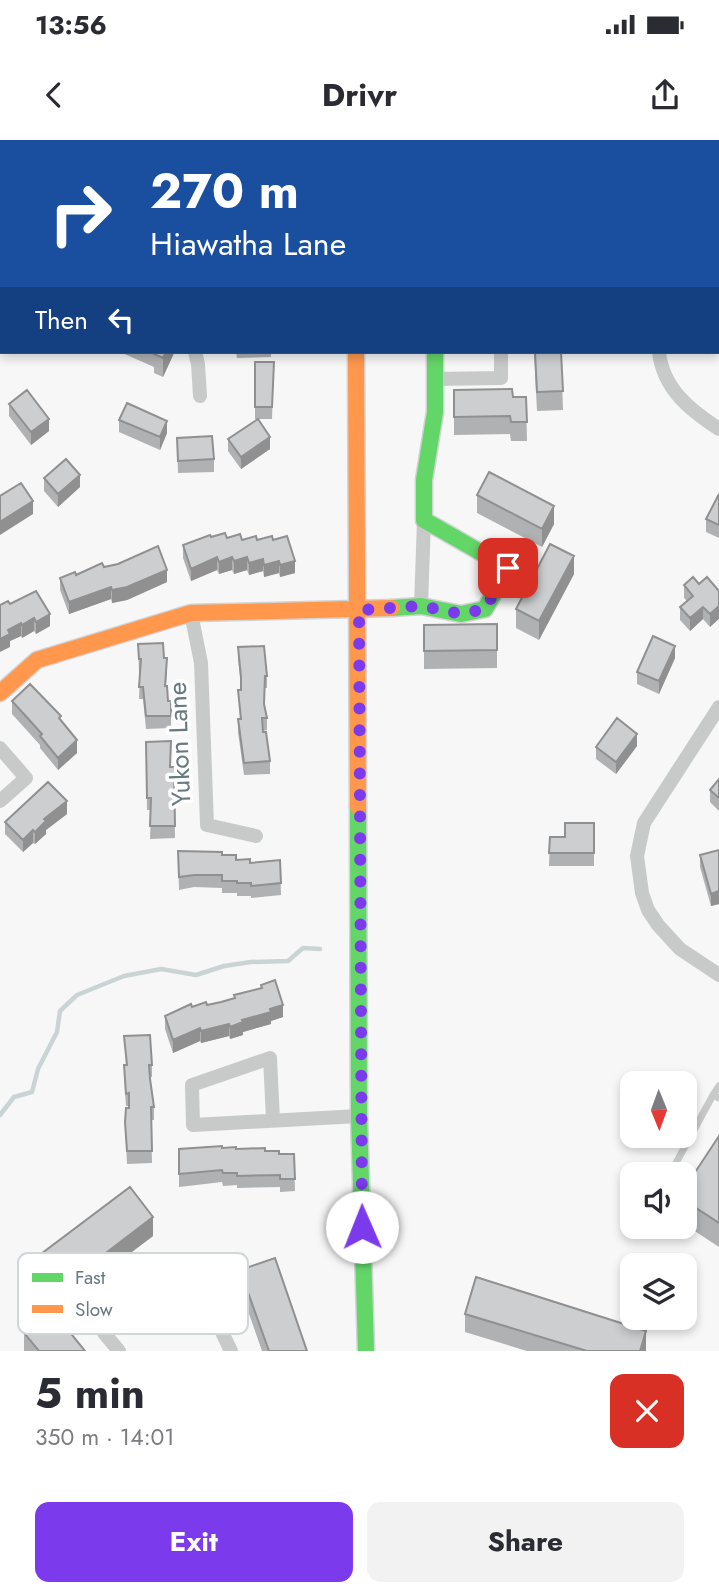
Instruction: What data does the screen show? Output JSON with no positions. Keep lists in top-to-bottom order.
{
  "streets": {
    "street": ["Yukon Lane"]
  },
  "legend": ["Fast", "Slow"],
  "north": "bottom",
  "page": {
    "status": "13:56",
    "header": "Drivr",
    "turn": ["270 m", "Hiawatha Lane"],
    "then": "Then",
    "heading": ["5 min", "350 m · 14:01"],
    "buttons": ["Exit", "Share"]
  }
}
